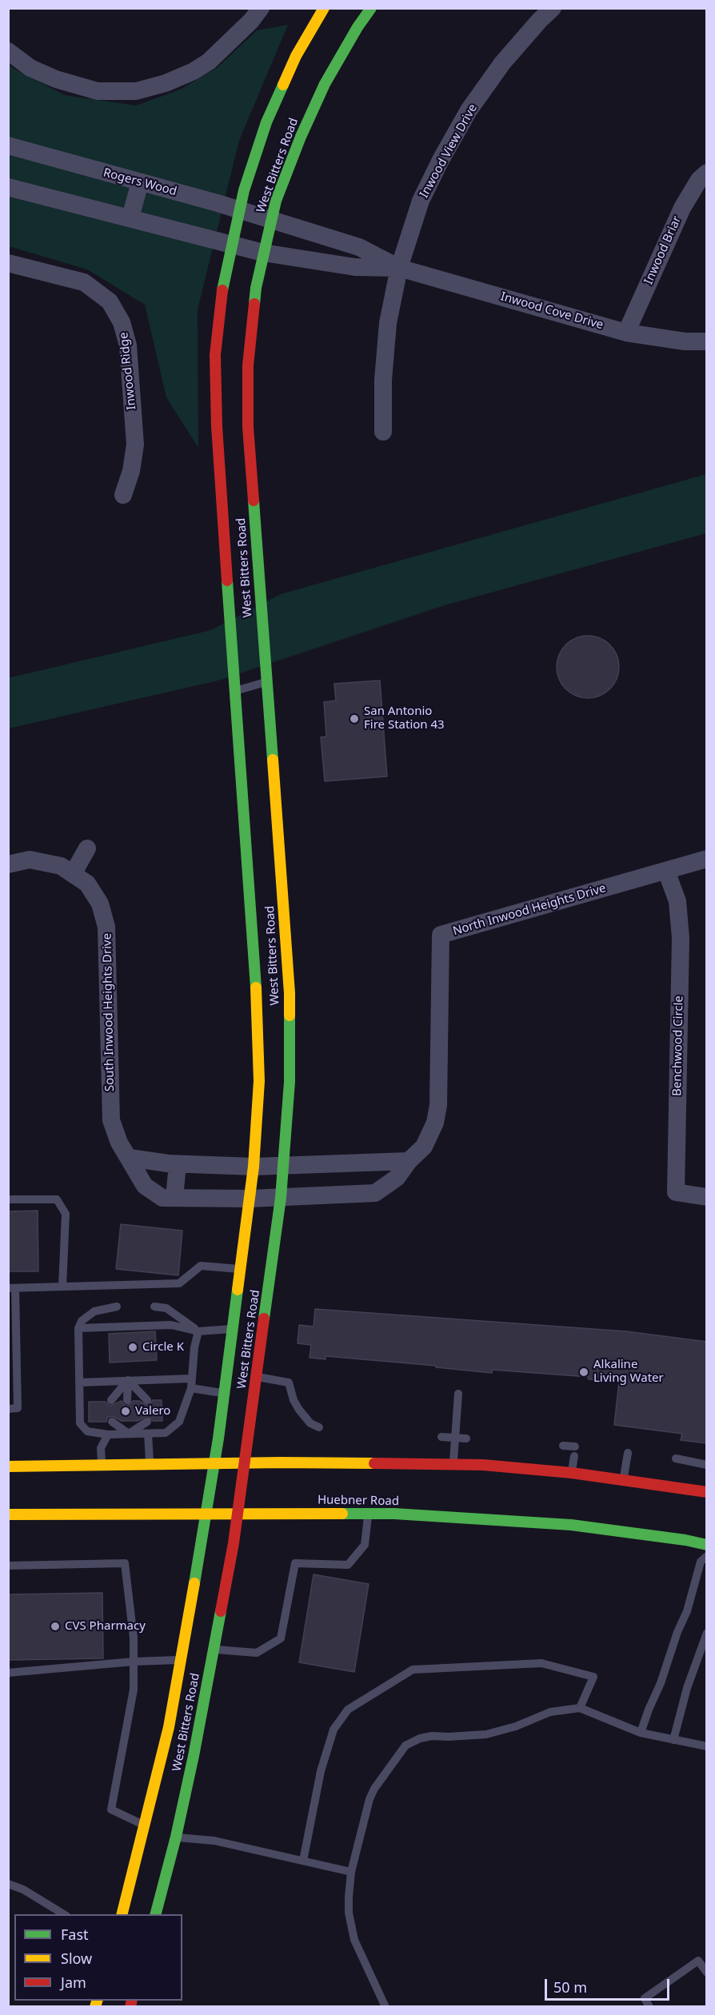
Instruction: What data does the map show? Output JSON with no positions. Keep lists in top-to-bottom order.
{
  "streets": {
    "main road": ["West Bitters Road", "Huebner Road"],
    "street": [
      "Inwood View Drive",
      "Rogers Wood",
      "Inwood Briar",
      "Inwood Cove Drive",
      "Inwood Ridge",
      "North Inwood Heights Drive",
      "South Inwood Heights Drive",
      "Benchwood Circle"
    ]
  },
  "crossings": [
    ["Inwood View Drive", "Inwood Cove Drive"],
    ["West Bitters Road", "Rogers Wood"],
    ["West Bitters Road", "Inwood Cove Drive"],
    ["West Bitters Road", "North Inwood Heights Drive"],
    ["West Bitters Road", "South Inwood Heights Drive"],
    ["West Bitters Road", "Huebner Road"],
    ["Rogers Wood", "Inwood Cove Drive"],
    ["Inwood Briar", "Inwood Cove Drive"],
    ["North Inwood Heights Drive", "South Inwood Heights Drive"],
    ["North Inwood Heights Drive", "Benchwood Circle"]
  ],
  "places": [
    "San Antonio Fire Station 43",
    "Circle K",
    "Alkaline Living Water",
    "Valero",
    "CVS Pharmacy"
  ],
  "legend": ["Fast", "Slow", "Jam"],
  "scale_bar": "50 m"
}
